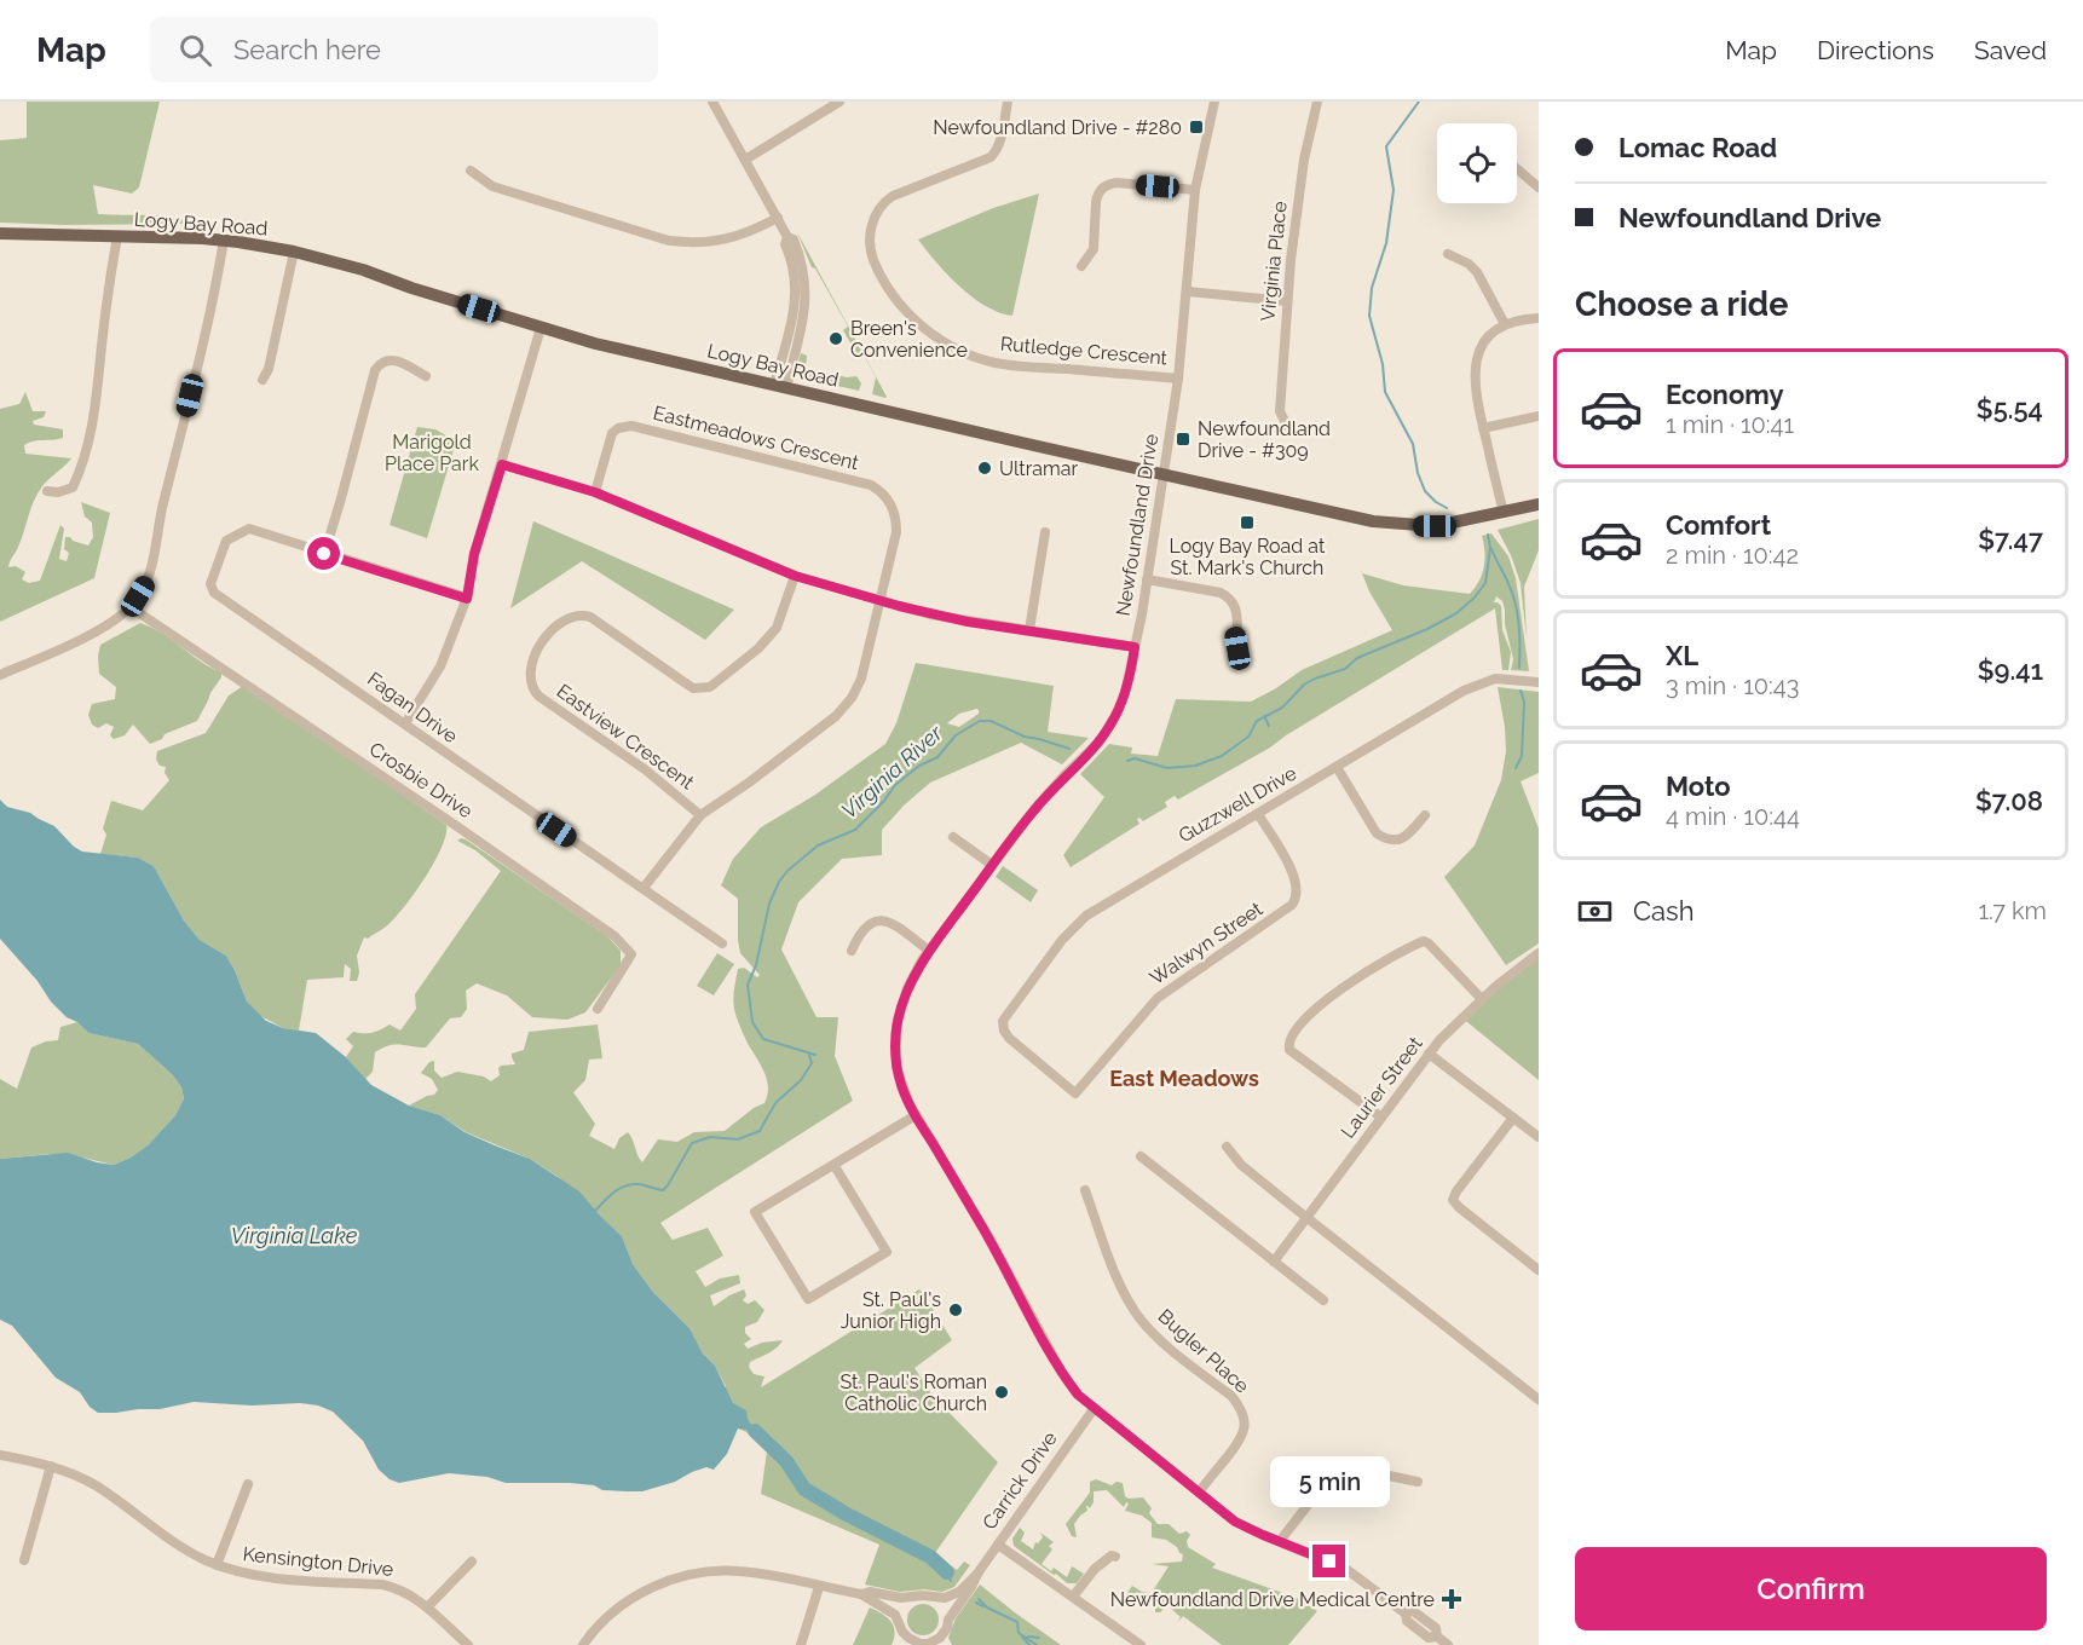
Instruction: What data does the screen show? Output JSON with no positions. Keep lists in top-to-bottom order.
{
  "streets": {
    "main road": ["Logy Bay Road"],
    "street": [
      "Virginia Place",
      "Rutledge Crescent",
      "Eastmeadows Crescent",
      "Newfoundland Drive",
      "Fagan Drive",
      "Eastview Crescent",
      "Crosbie Drive",
      "Guzzwell Drive",
      "Walwyn Street",
      "Laurier Street",
      "Bugler Place",
      "Carrick Drive",
      "Kensington Drive"
    ]
  },
  "crossings": [
    ["Logy Bay Road", "Newfoundland Drive"],
    ["Rutledge Crescent", "Newfoundland Drive"],
    ["Newfoundland Drive", "Bugler Place"],
    ["Newfoundland Drive", "Carrick Drive"],
    ["Guzzwell Drive", "Walwyn Street"]
  ],
  "districts": ["East Meadows"],
  "water": ["Virginia River", "Virginia Lake"],
  "parks": ["Marigold Place Park"],
  "places": {
    "transit": ["Newfoundland Drive - #280", "Newfoundland Drive - #309", "Logy Bay Road at St. Mark's Church"],
    "other": [
      "Breen's Convenience",
      "Ultramar",
      "St. Paul's Junior High",
      "St. Paul's Roman Catholic Church"
    ],
    "health": ["Newfoundland Drive Medical Centre"]
  },
  "page": {
    "header": "Map",
    "search": "Search here",
    "nav": ["Map", "Directions", "Saved"],
    "banner": ["Lomac Road", "Newfoundland Drive"],
    "heading": "Choose a ride",
    "list": [
      {
        "name": "Economy",
        "note": "1 min · 10:41",
        "value": "$5.54"
      },
      {
        "name": "Comfort",
        "note": "2 min · 10:42",
        "value": "$7.47"
      },
      {
        "name": "XL",
        "note": "3 min · 10:43",
        "value": "$9.41"
      },
      {
        "name": "Moto",
        "note": "4 min · 10:44",
        "value": "$7.08"
      }
    ],
    "pay": ["Cash", "1.7 km"],
    "bubble": "5 min",
    "buttons": "Confirm"
  }
}
